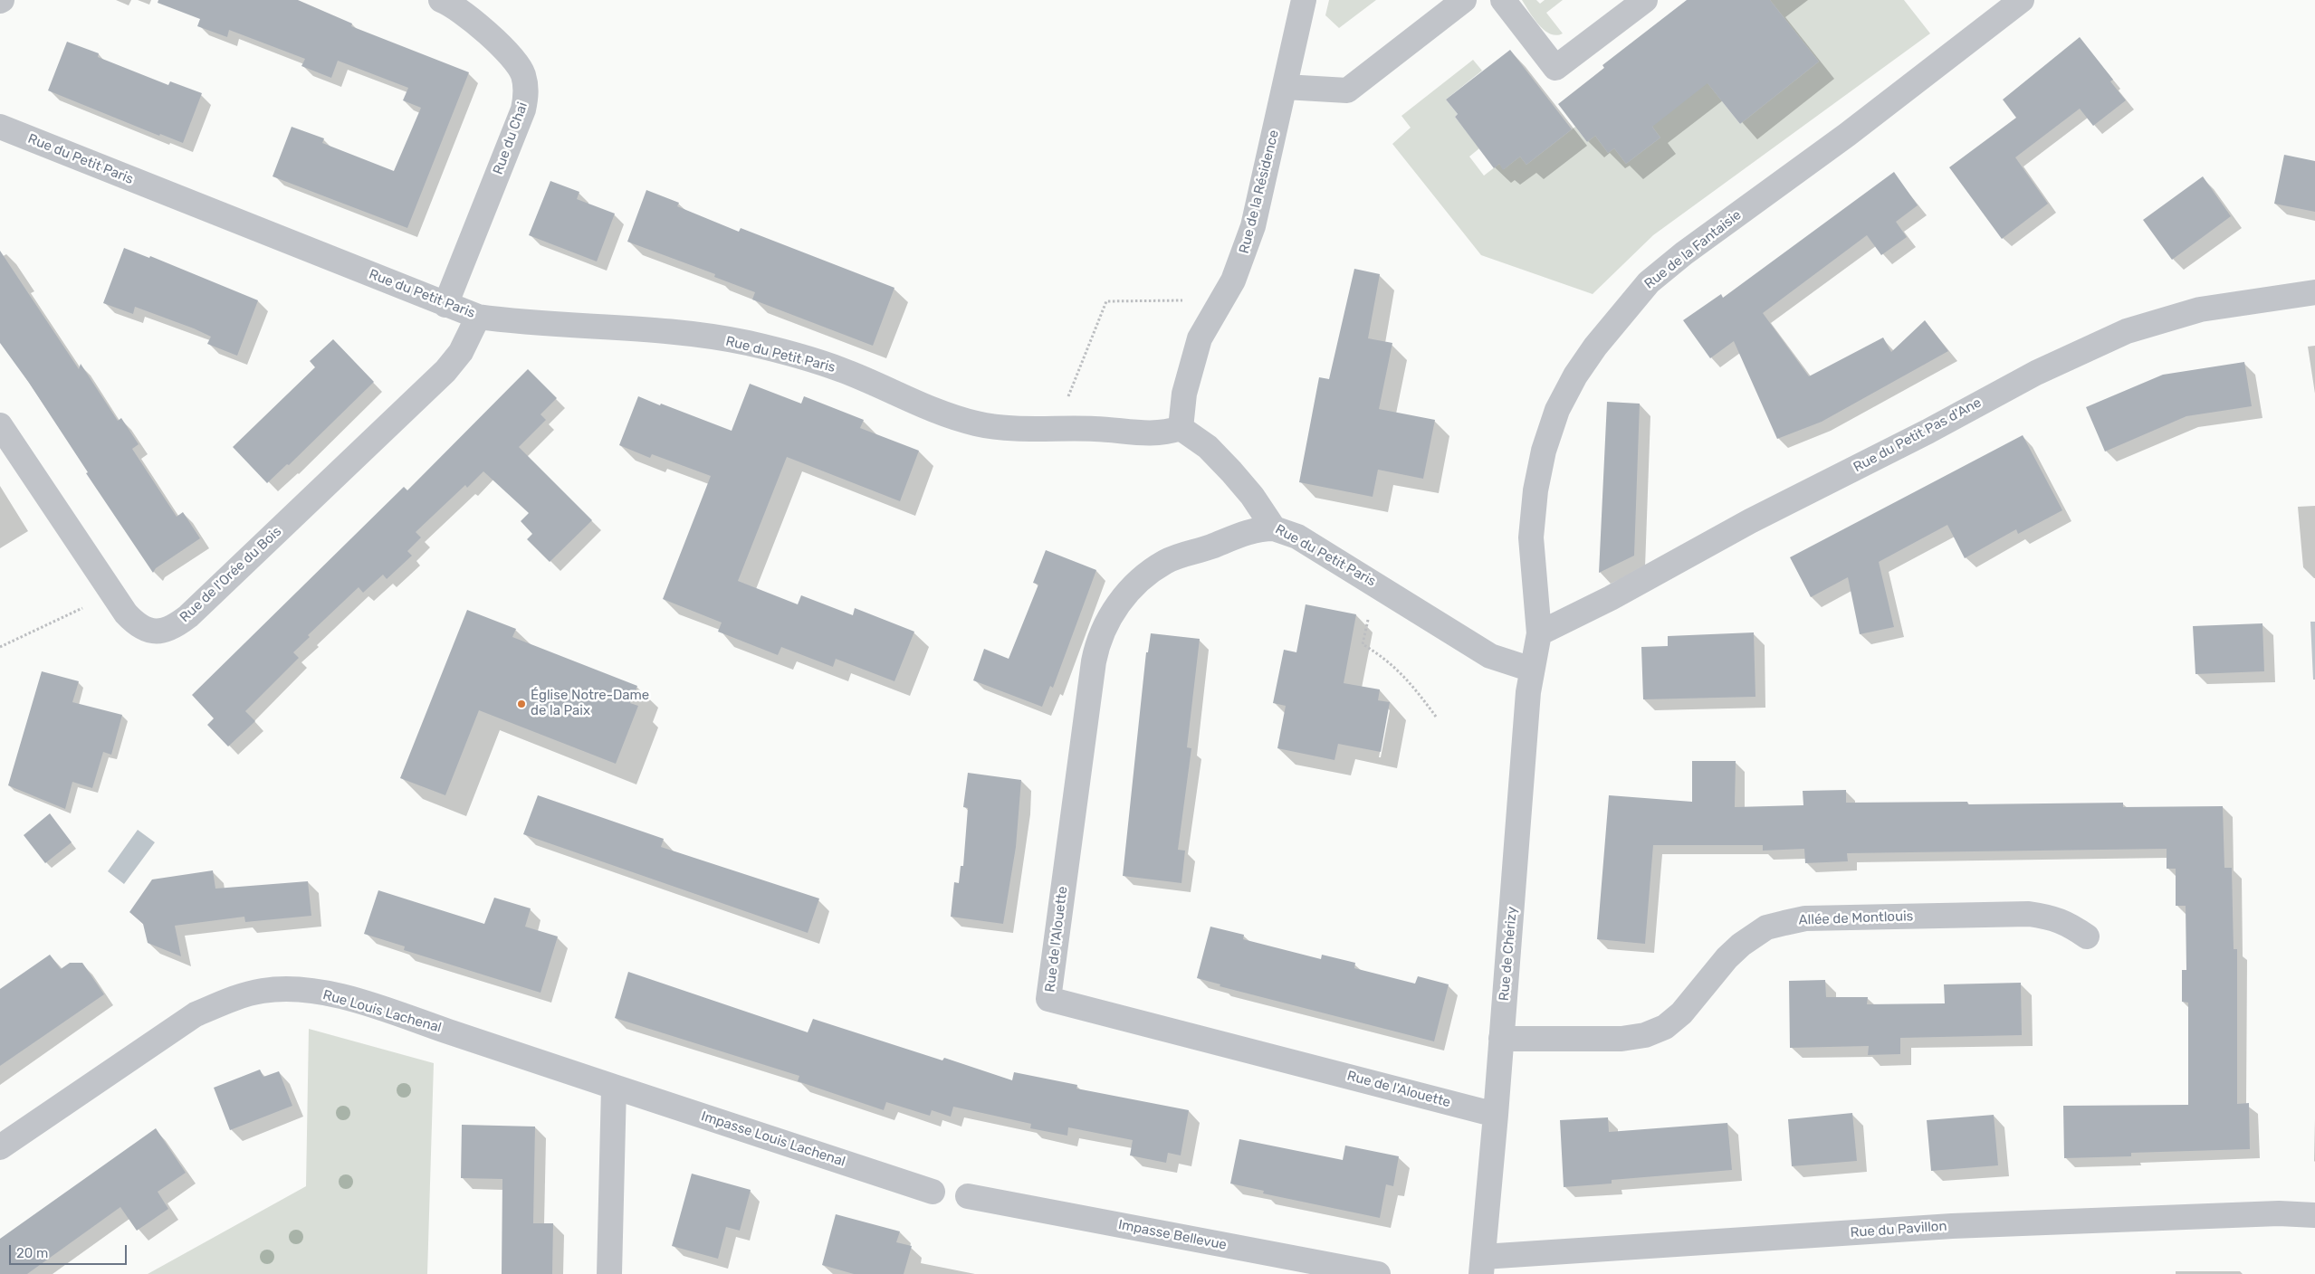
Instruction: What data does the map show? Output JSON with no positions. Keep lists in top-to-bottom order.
{
  "streets": {
    "street": [
      "Rue du Chai",
      "Rue du Petit Paris",
      "Rue de la Résidence",
      "Rue de la Fantaisie",
      "Rue du Petit Pas d'Ane",
      "Rue de l'Orée du Bois",
      "Allée de Montlouis",
      "Rue de l'Alouette",
      "Rue de Chérizy",
      "Rue Louis Lachenal",
      "Impasse Louis Lachenal",
      "Rue du Pavillon",
      "Impasse Bellevue"
    ]
  },
  "crossings": [
    ["Rue du Chai", "Rue du Petit Paris"],
    ["Rue du Petit Paris", "Rue de la Résidence"],
    ["Rue du Petit Paris", "Rue de l'Orée du Bois"],
    ["Rue du Petit Paris", "Rue de l'Alouette"],
    ["Rue du Petit Paris", "Rue de Chérizy"],
    ["Rue de la Fantaisie", "Rue du Petit Pas d'Ane"],
    ["Rue de la Fantaisie", "Rue de Chérizy"],
    ["Rue du Petit Pas d'Ane", "Rue de Chérizy"],
    ["Allée de Montlouis", "Rue de Chérizy"],
    ["Rue de l'Alouette", "Rue de Chérizy"],
    ["Rue de Chérizy", "Rue du Pavillon"],
    ["Rue Louis Lachenal", "Impasse Louis Lachenal"]
  ],
  "places": ["Église Notre-Dame de la Paix"],
  "scale_bar": "20 m"
}
